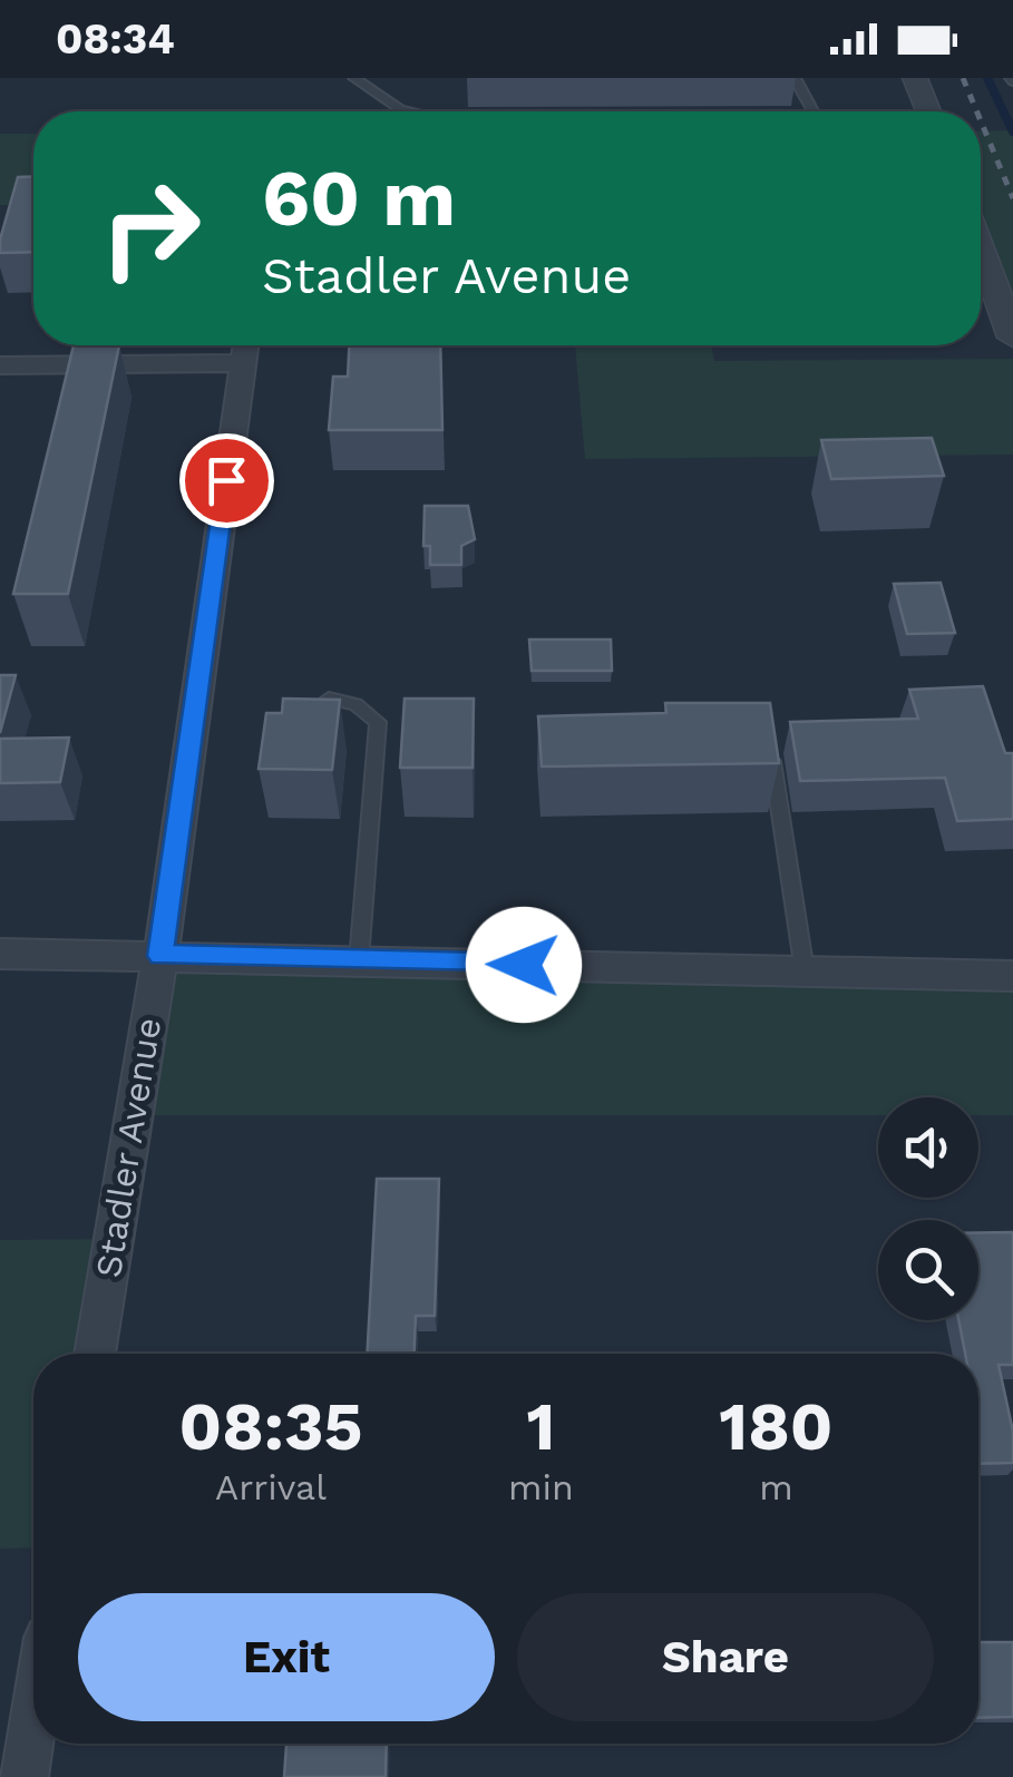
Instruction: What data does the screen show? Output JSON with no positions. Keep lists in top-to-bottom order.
{
  "streets": {
    "street": ["Stadler Avenue"]
  },
  "page": {
    "status": "08:34",
    "turn": ["60 m", "Stadler Avenue"],
    "eta": [
      "08:35",
      "Arrival",
      "1",
      "min",
      "180",
      "m"
    ],
    "buttons": ["Exit", "Share"]
  }
}
